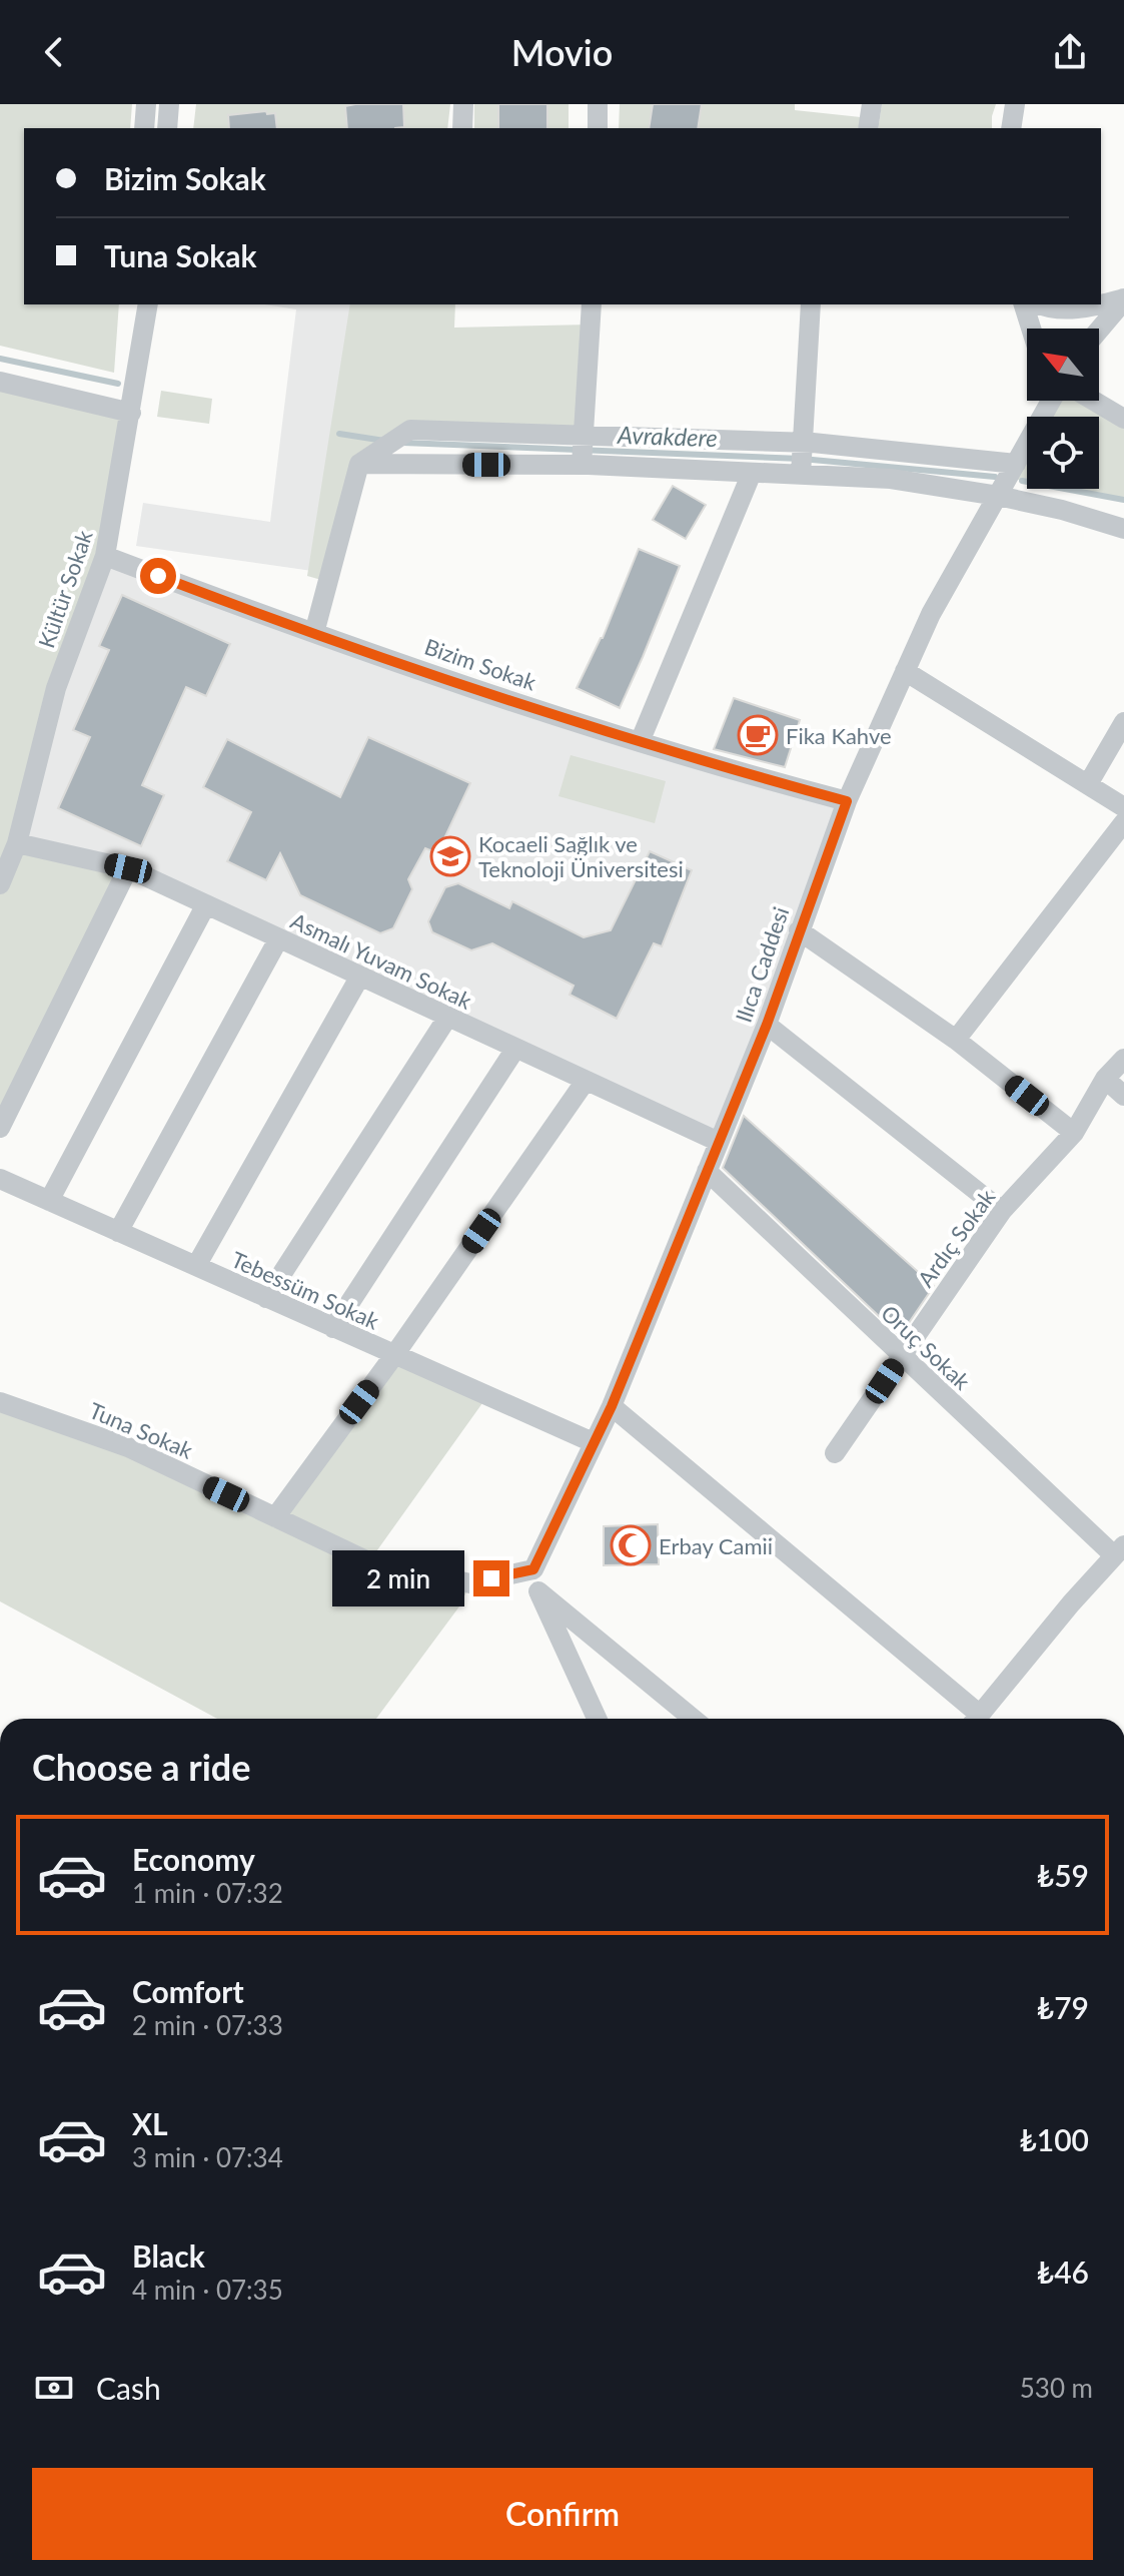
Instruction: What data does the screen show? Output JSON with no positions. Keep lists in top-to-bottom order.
{
  "streets": {
    "street": [
      "Kültür Sokak",
      "Bizim Sokak",
      "Asmalı Yuvam Sokak",
      "Ilıca Caddesi",
      "Ardıç Sokak",
      "Tebessüm Sokak",
      "Oruç Sokak",
      "Tuna Sokak"
    ]
  },
  "crossings": [
    ["Kültür Sokak", "Bizim Sokak"],
    ["Kültür Sokak", "Asmalı Yuvam Sokak"],
    ["Bizim Sokak", "Ilıca Caddesi"],
    ["Asmalı Yuvam Sokak", "Ilıca Caddesi"],
    ["Ilıca Caddesi", "Tebessüm Sokak"],
    ["Ilıca Caddesi", "Oruç Sokak"],
    ["Ilıca Caddesi", "Tuna Sokak"],
    ["Ardıç Sokak", "Oruç Sokak"]
  ],
  "water": ["Avrakdere"],
  "places": {
    "cafe": ["Fika Kahve"],
    "school or university": ["Kocaeli Sağlık ve Teknoloji Üniversitesi"],
    "mosque": ["Erbay Camii"]
  },
  "north": "top left",
  "page": {
    "header": "Movio",
    "banner": ["Bizim Sokak", "Tuna Sokak"],
    "bubble": "2 min",
    "heading": "Choose a ride",
    "list": [
      {
        "name": "Economy",
        "note": "1 min · 07:32",
        "value": "₺59"
      },
      {
        "name": "Comfort",
        "note": "2 min · 07:33",
        "value": "₺79"
      },
      {
        "name": "XL",
        "note": "3 min · 07:34",
        "value": "₺100"
      },
      {
        "name": "Black",
        "note": "4 min · 07:35",
        "value": "₺46"
      }
    ],
    "pay": ["Cash", "530 m"],
    "buttons": "Confirm"
  }
}
